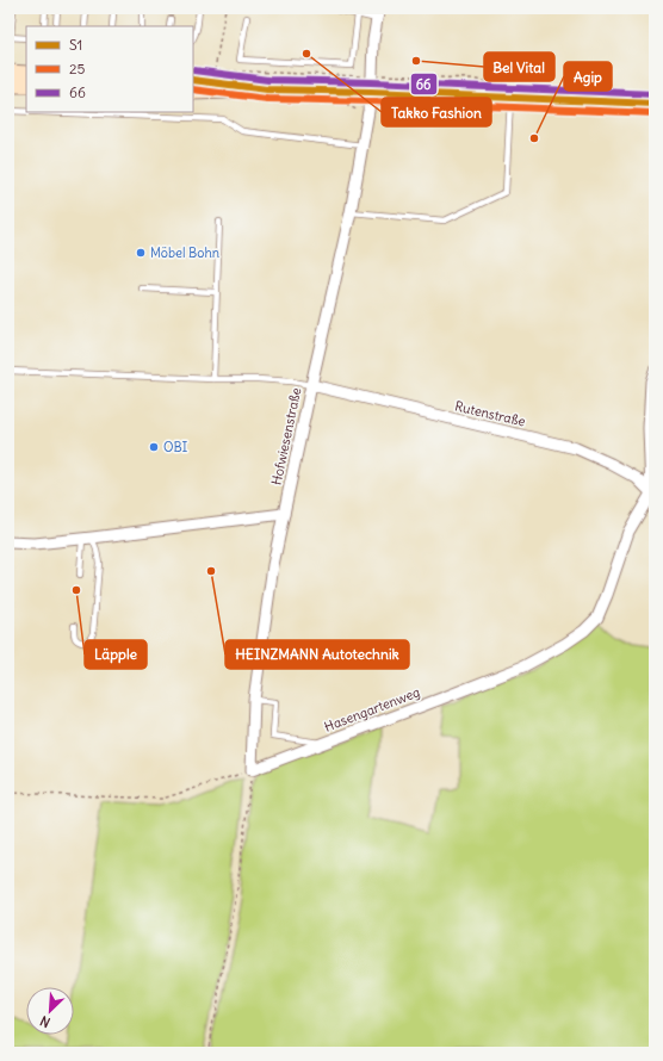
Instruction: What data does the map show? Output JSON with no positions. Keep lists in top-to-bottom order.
{
  "streets": {
    "street": ["Rutenstraße", "Hofwiesenstraße", "Hasengartenweg"]
  },
  "crossings": [
    ["Rutenstraße", "Hofwiesenstraße"],
    ["Rutenstraße", "Hasengartenweg"],
    ["Hofwiesenstraße", "Hasengartenweg"]
  ],
  "places": [
    "Takko Fashion",
    "Bel Vital",
    "Agip",
    "Möbel Bohn",
    "OBI",
    "HEINZMANN Autotechnik",
    "Läpple"
  ],
  "lines": ["transit line 66", "transit line S1", "transit line 25"],
  "legend": ["S1", "25", "66"],
  "north": "bottom left"
}
